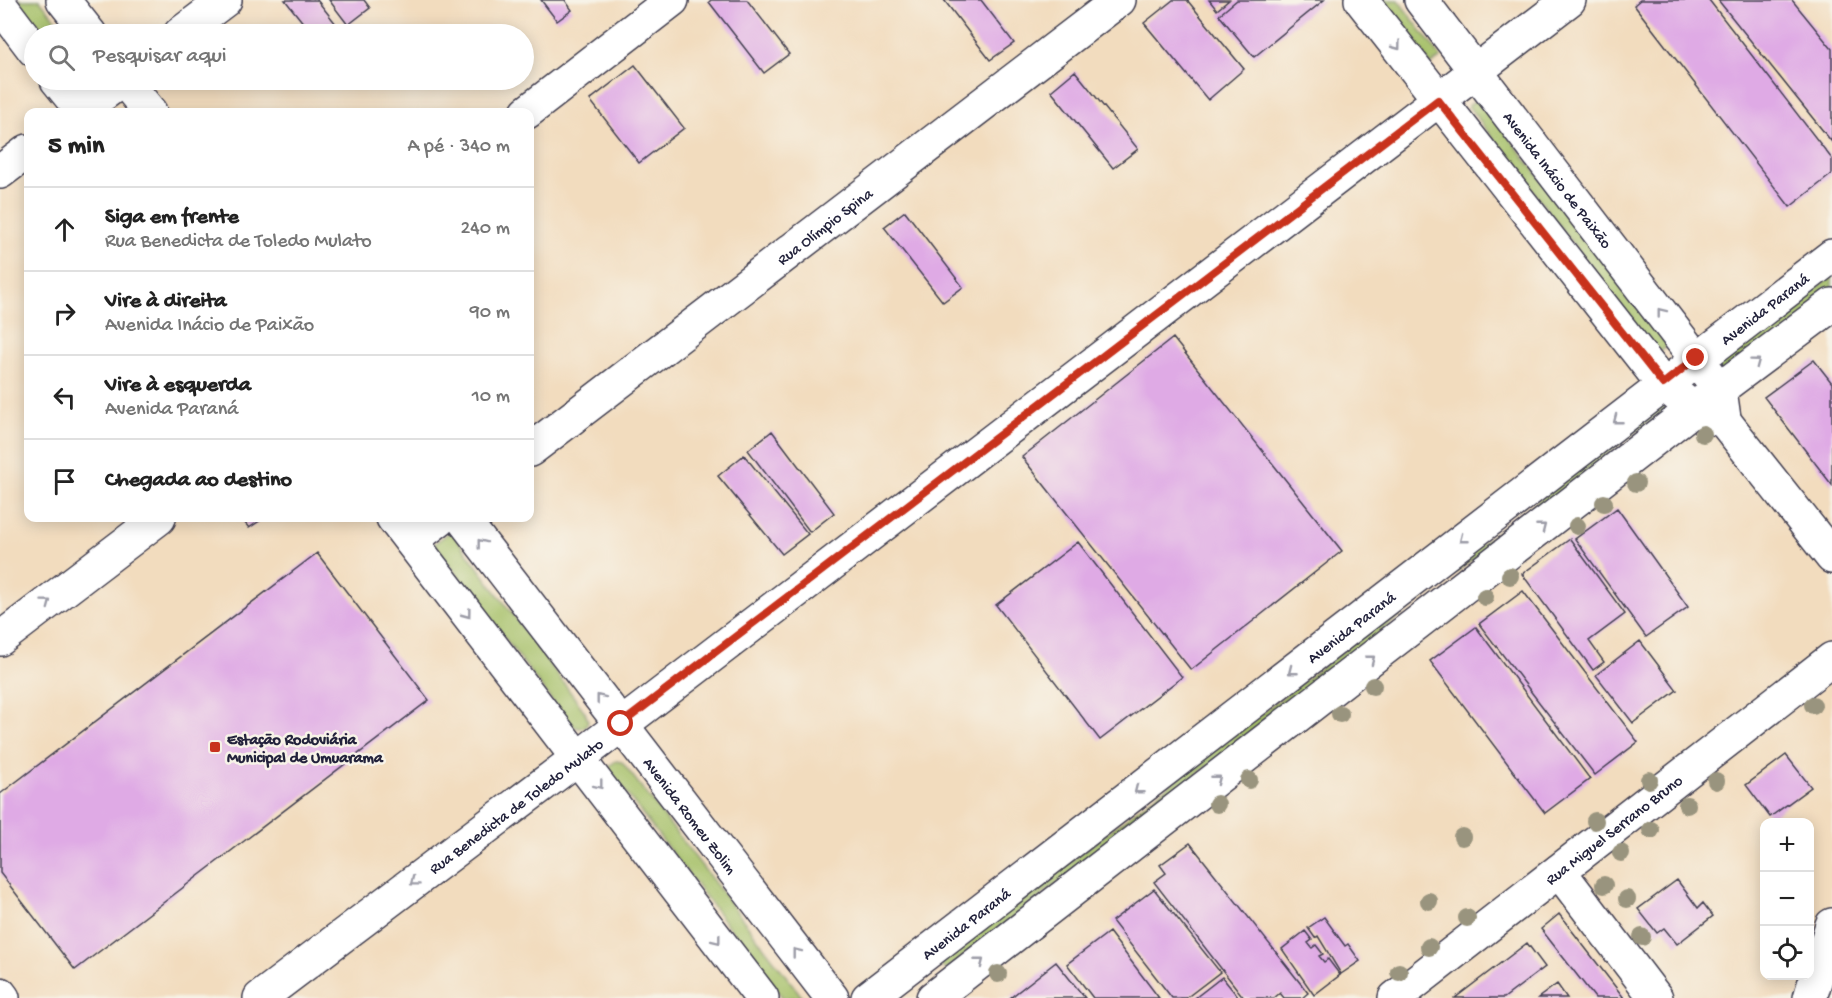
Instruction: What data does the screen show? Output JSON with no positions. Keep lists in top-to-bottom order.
{
  "streets": {
    "street": [
      "Avenida Inácio de Paixão",
      "Rua Olímpio Spina",
      "Avenida Paraná",
      "Rua Benedicta de Toledo Mulato",
      "Avenida Romeu Zolim",
      "Rua Miguel Serrano Bruno"
    ]
  },
  "crossings": [
    ["Avenida Inácio de Paixão", "Avenida Paraná"],
    ["Avenida Inácio de Paixão", "Rua Benedicta de Toledo Mulato"],
    ["Rua Benedicta de Toledo Mulato", "Avenida Romeu Zolim"]
  ],
  "places": {
    "transit": ["Estação Rodoviária Municipal de Umuarama"]
  },
  "page": {
    "search": "Pesquisar aqui",
    "heading": ["5 min", "A pé · 340 m"],
    "list": [
      ["Siga em frente", "Rua Benedicta de Toledo Mulato", "240 m"],
      ["Vire à direita", "Avenida Inácio de Paixão", "90 m"],
      ["Vire à esquerda", "Avenida Paraná", "10 m"],
      "Chegada ao destino"
    ],
    "map_buttons": ["+", "−"]
  }
}
